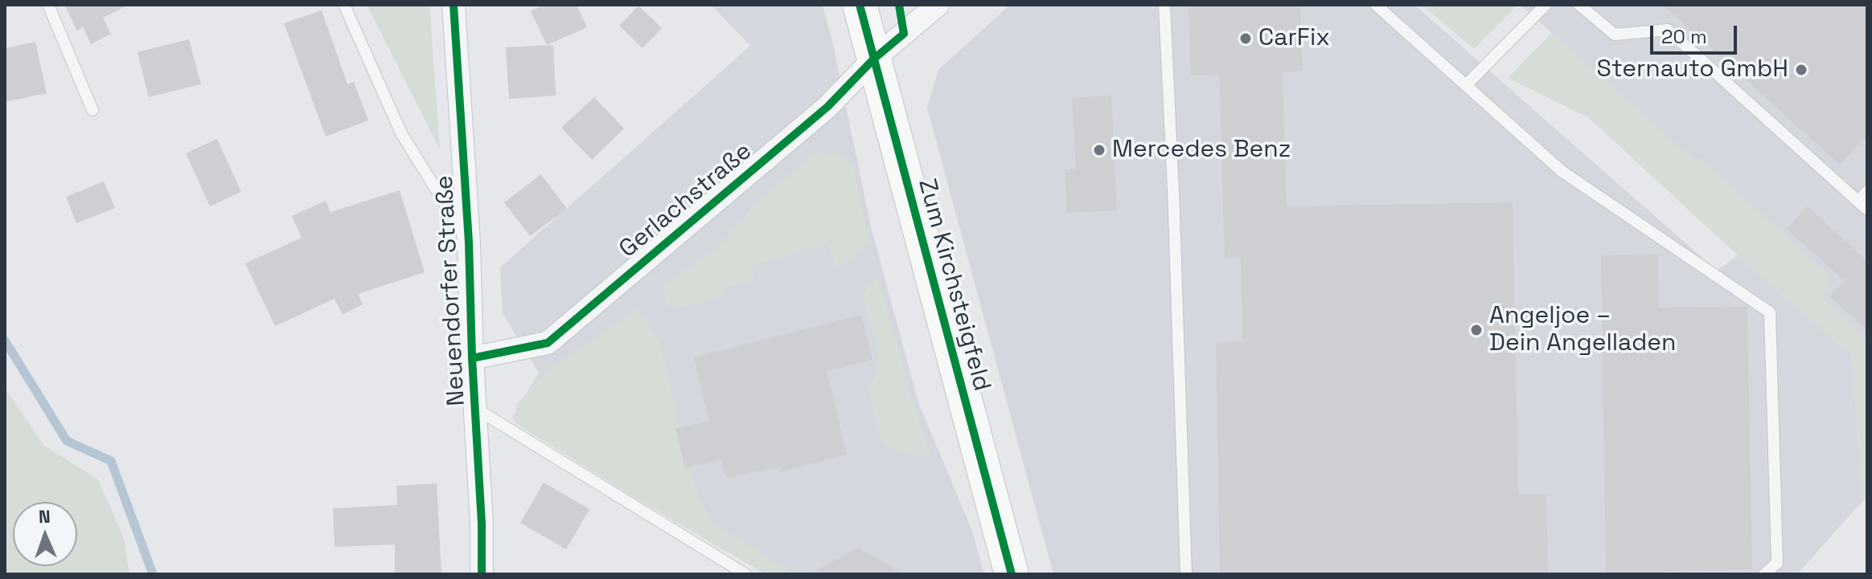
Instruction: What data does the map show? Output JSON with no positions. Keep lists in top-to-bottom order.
{
  "streets": {
    "street": ["Gerlachstraße", "Zum Kirchsteigfeld", "Neuendorfer Straße"]
  },
  "crossings": [
    ["Gerlachstraße", "Zum Kirchsteigfeld"],
    ["Gerlachstraße", "Neuendorfer Straße"]
  ],
  "places": [
    "CarFix",
    "Sternauto GmbH",
    "Mercedes Benz",
    "Angeljoe – Dein Angelladen"
  ],
  "scale_bar": "20 m",
  "north": "top"
}
